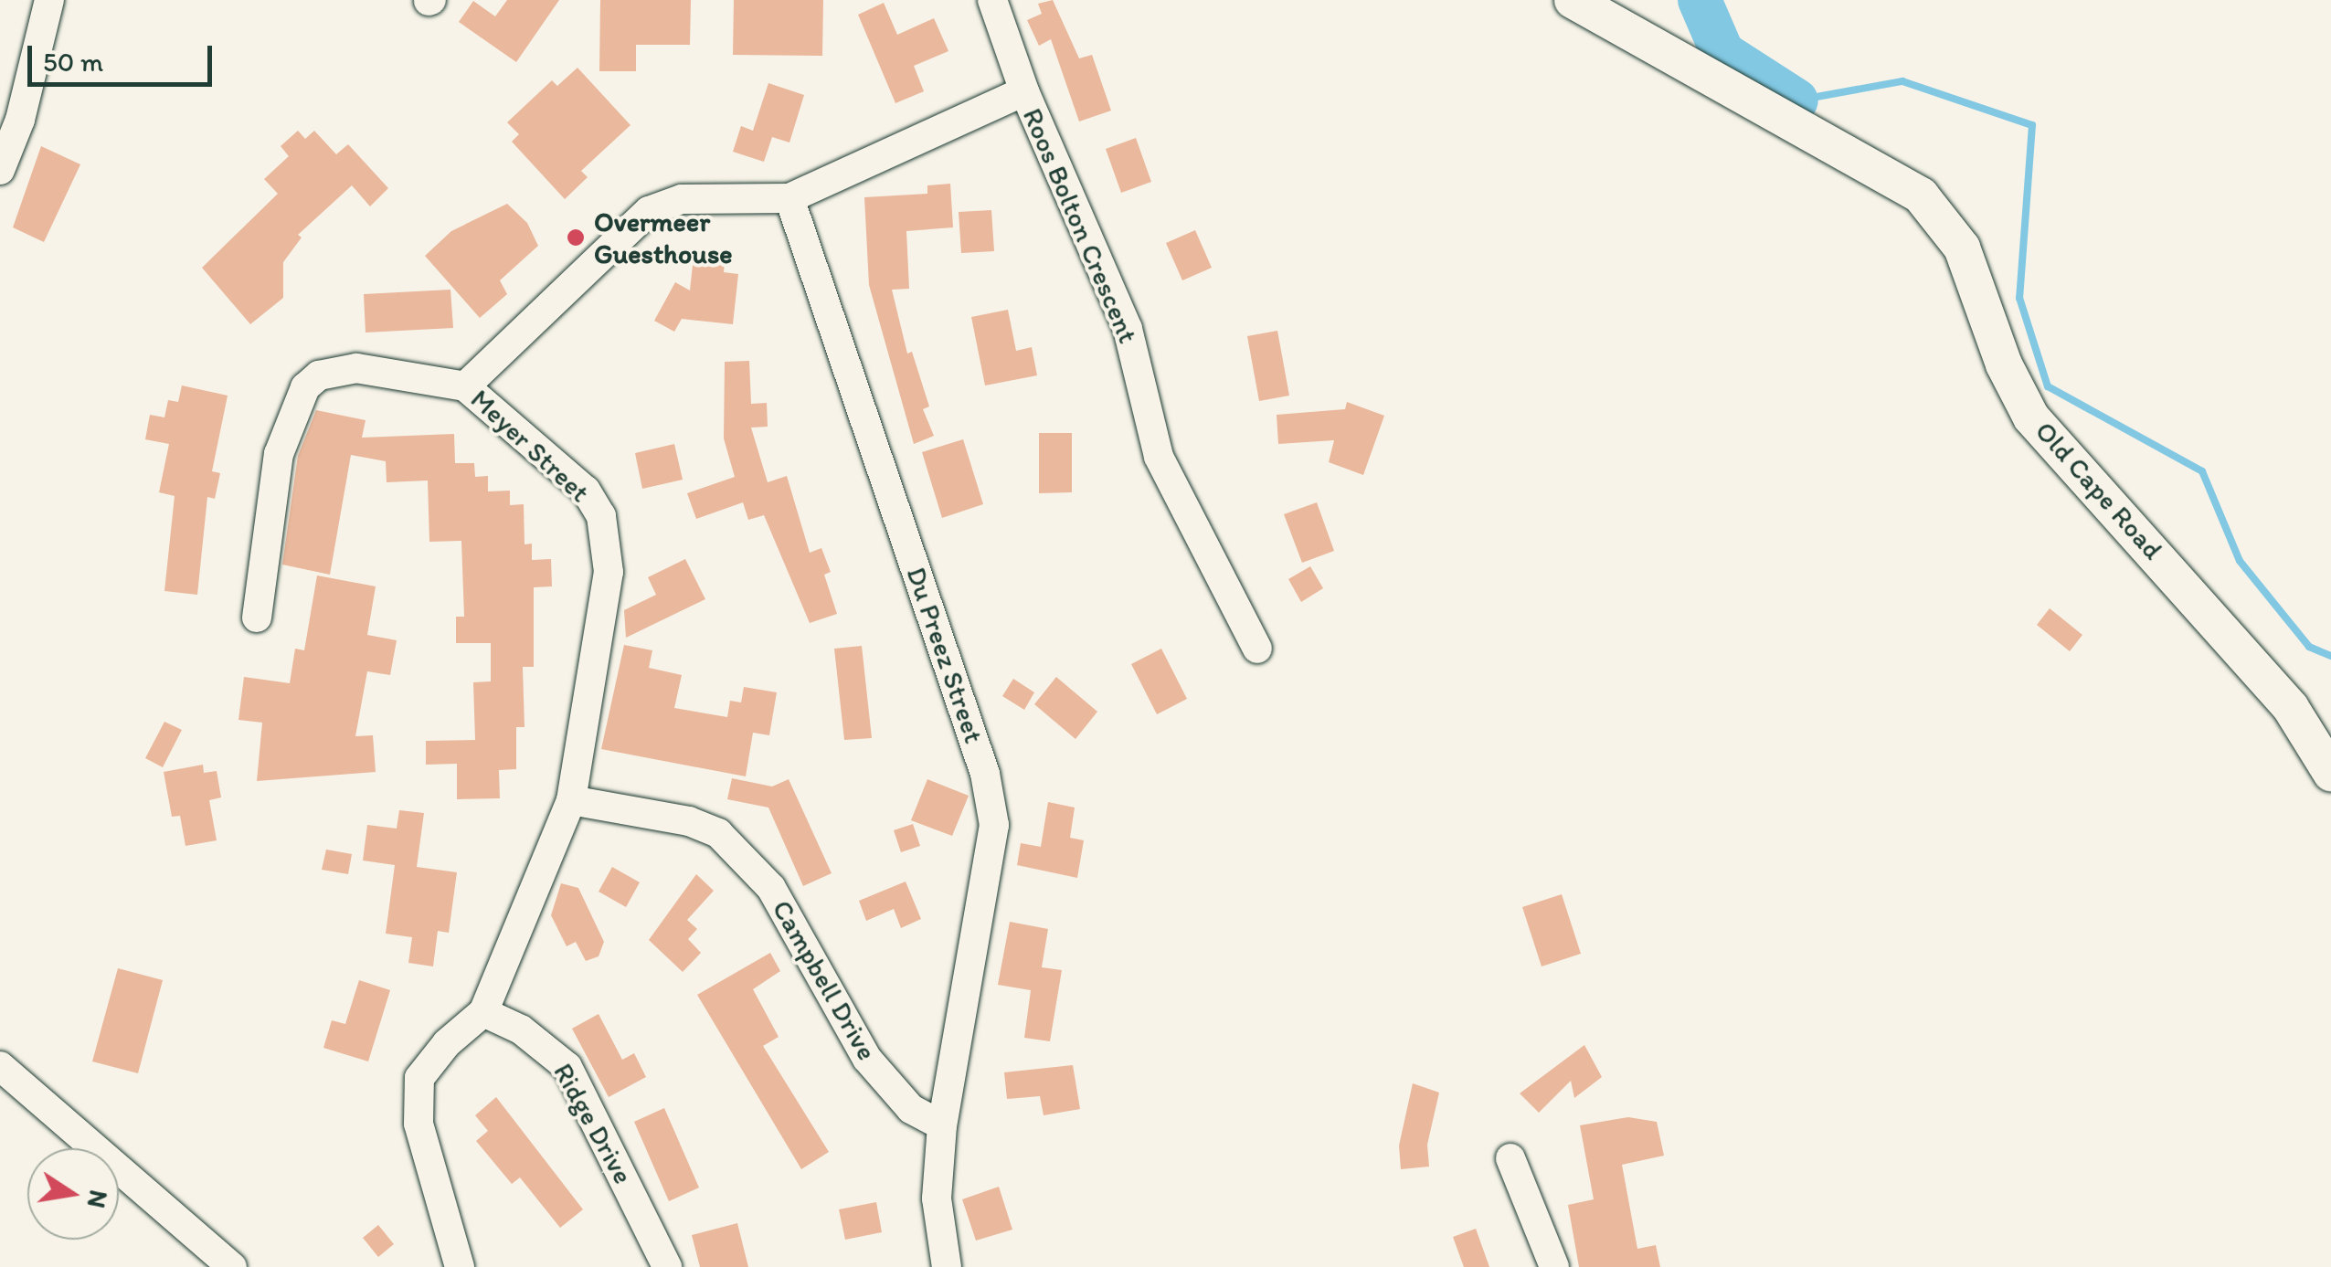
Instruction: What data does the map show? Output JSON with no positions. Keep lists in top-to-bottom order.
{
  "streets": {
    "street": [
      "Roos Bolton Crescent",
      "Meyer Street",
      "Old Cape Road",
      "Du Preez Street",
      "Campbell Drive",
      "Ridge Drive"
    ]
  },
  "crossings": [
    ["Roos Bolton Crescent", "Meyer Street"],
    ["Meyer Street", "Du Preez Street"],
    ["Meyer Street", "Campbell Drive"],
    ["Meyer Street", "Ridge Drive"],
    ["Du Preez Street", "Campbell Drive"]
  ],
  "places": ["Overmeer Guesthouse"],
  "scale_bar": "50 m",
  "north": "right"
}
